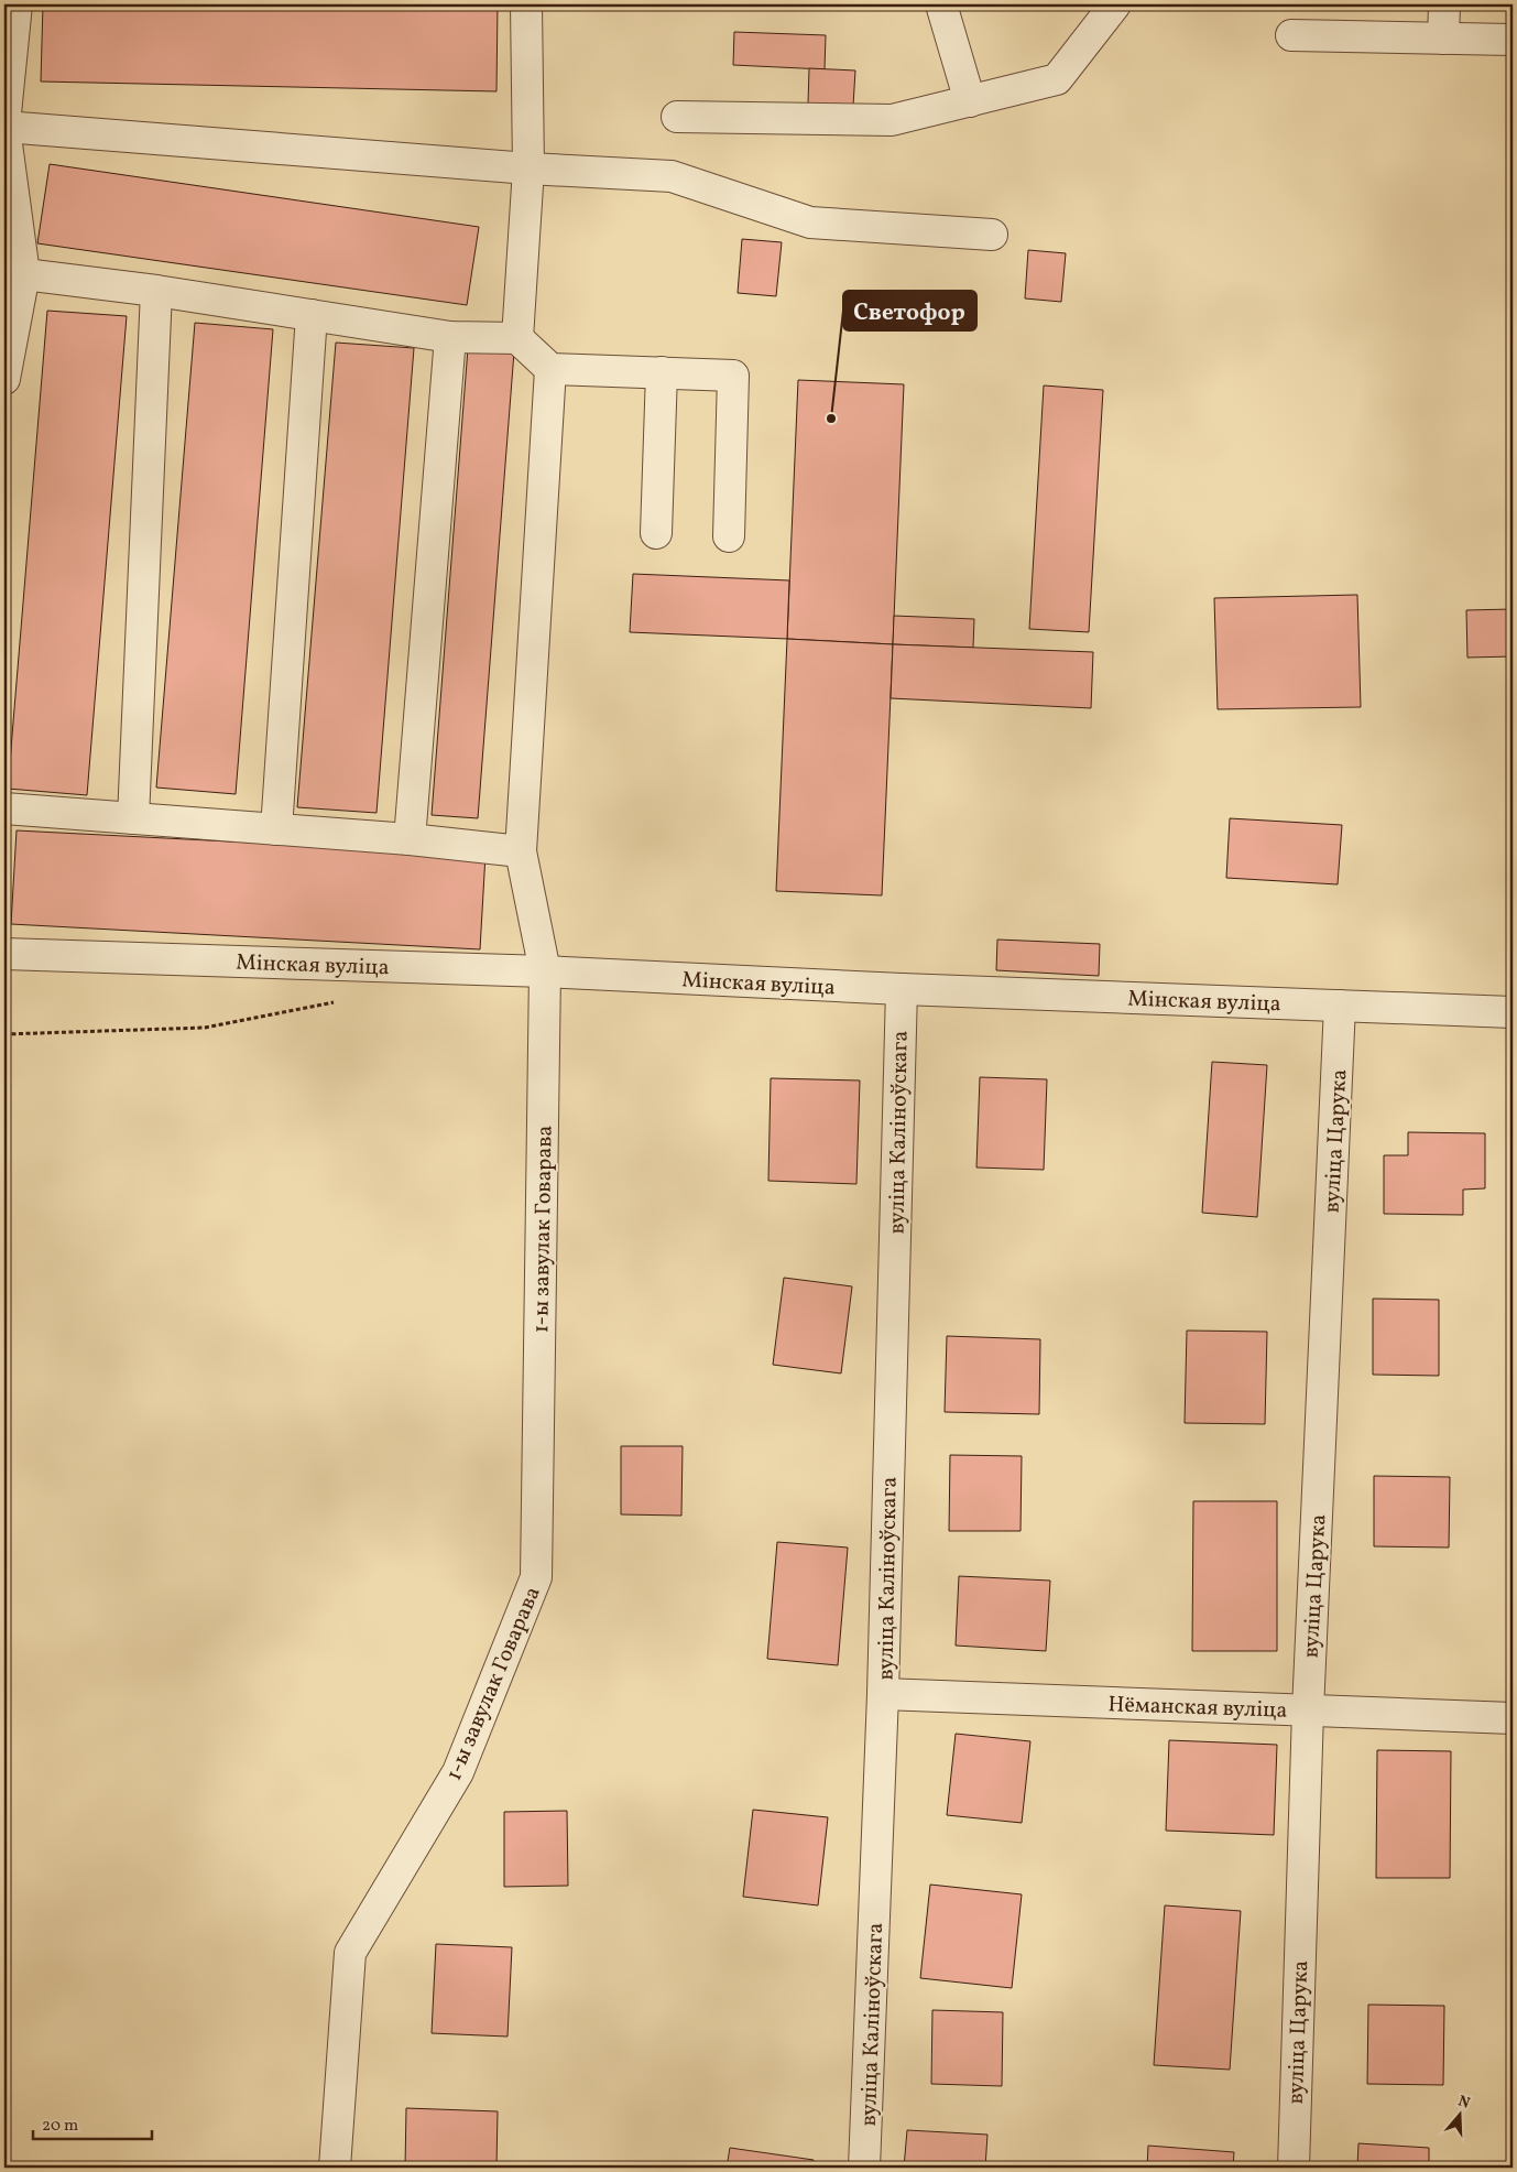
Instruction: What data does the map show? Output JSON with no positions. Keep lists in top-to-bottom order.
{
  "streets": {
    "street": [
      "Мінская вуліца",
      "вуліца Каліноўскага",
      "вуліца Царука",
      "1-ы завулак Говарава",
      "Нёманская вуліца"
    ]
  },
  "crossings": [
    ["Мінская вуліца", "вуліца Каліноўскага"],
    ["Мінская вуліца", "вуліца Царука"],
    ["Мінская вуліца", "1-ы завулак Говарава"],
    ["вуліца Каліноўскага", "Нёманская вуліца"],
    ["вуліца Царука", "Нёманская вуліца"]
  ],
  "places": ["Светофор"],
  "scale_bar": "20 m",
  "north": "top"
}
